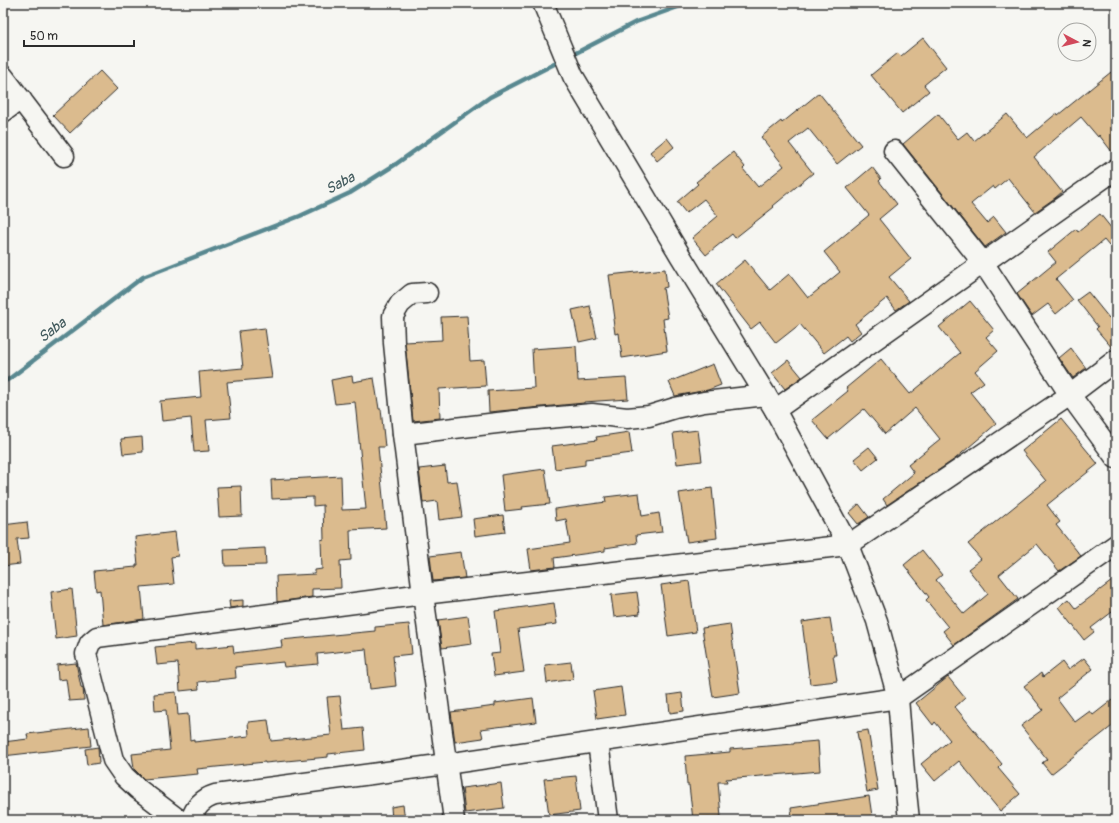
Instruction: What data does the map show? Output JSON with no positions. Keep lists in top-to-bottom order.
{
  "water": ["Saba"],
  "scale_bar": "50 m",
  "north": "right"
}
